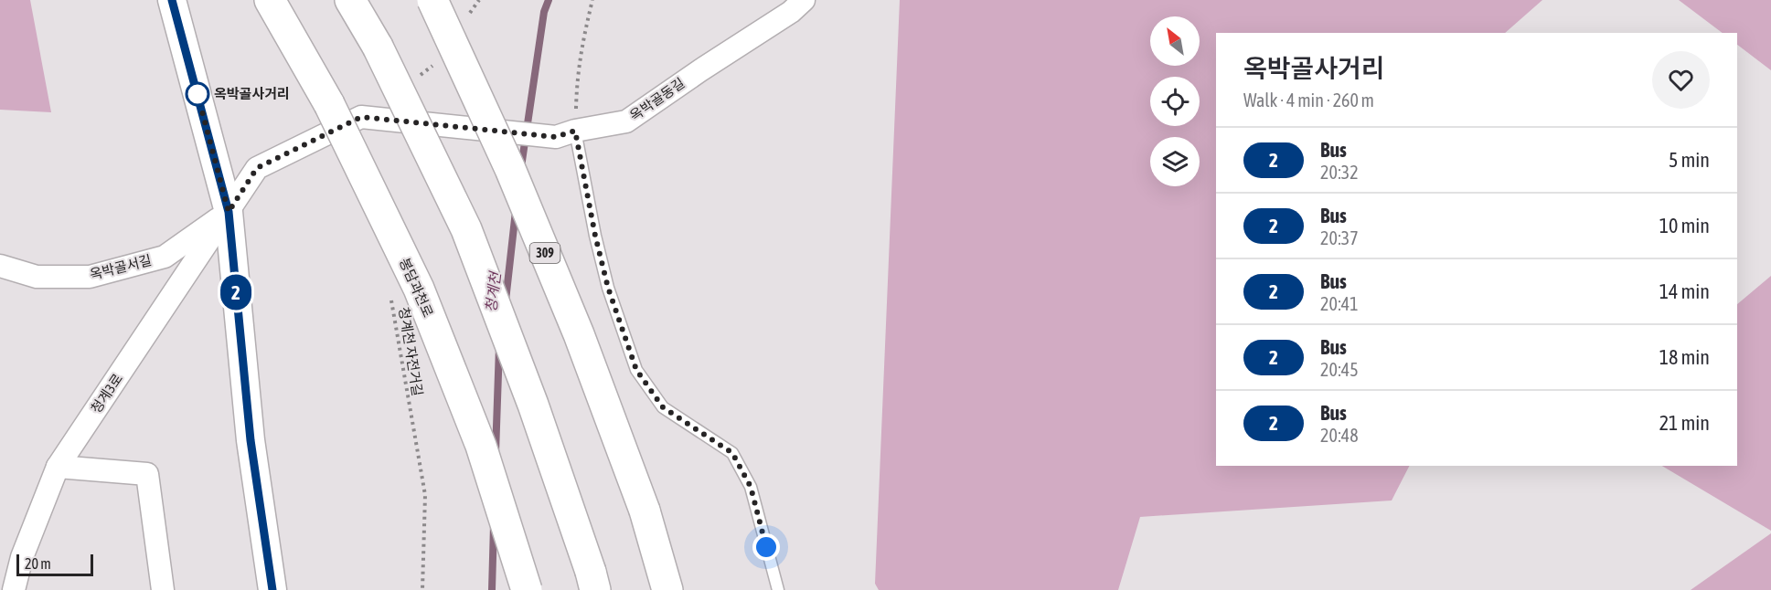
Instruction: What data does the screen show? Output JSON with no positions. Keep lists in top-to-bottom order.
{
  "streets": {
    "highway": ["309", "봉담과천로"],
    "street": ["옥박골동길", "옥박골서길", "청계3로"],
    "path": ["청계천 자전거길"]
  },
  "crossings": [
    ["옥박골동길", "옥박골서길"],
    ["옥박골동길", "청계3로"],
    ["옥박골서길", "청계3로"]
  ],
  "water": ["청계천"],
  "places": ["옥박골사거리"],
  "lines": ["bus line 2"],
  "scale_bar": "20 m",
  "north": "top left",
  "page": {
    "on_map": "2",
    "heading": ["옥박골사거리", "Walk · 4 min · 260 m"],
    "list": [
      {
        "mark": "2",
        "name": "Bus",
        "note": "20:32",
        "value": "5 min"
      },
      {
        "mark": "2",
        "name": "Bus",
        "note": "20:37",
        "value": "10 min"
      },
      {
        "mark": "2",
        "name": "Bus",
        "note": "20:41",
        "value": "14 min"
      },
      {
        "mark": "2",
        "name": "Bus",
        "note": "20:45",
        "value": "18 min"
      },
      {
        "mark": "2",
        "name": "Bus",
        "note": "20:48",
        "value": "21 min"
      }
    ],
    "scale": "20 m"
  }
}
